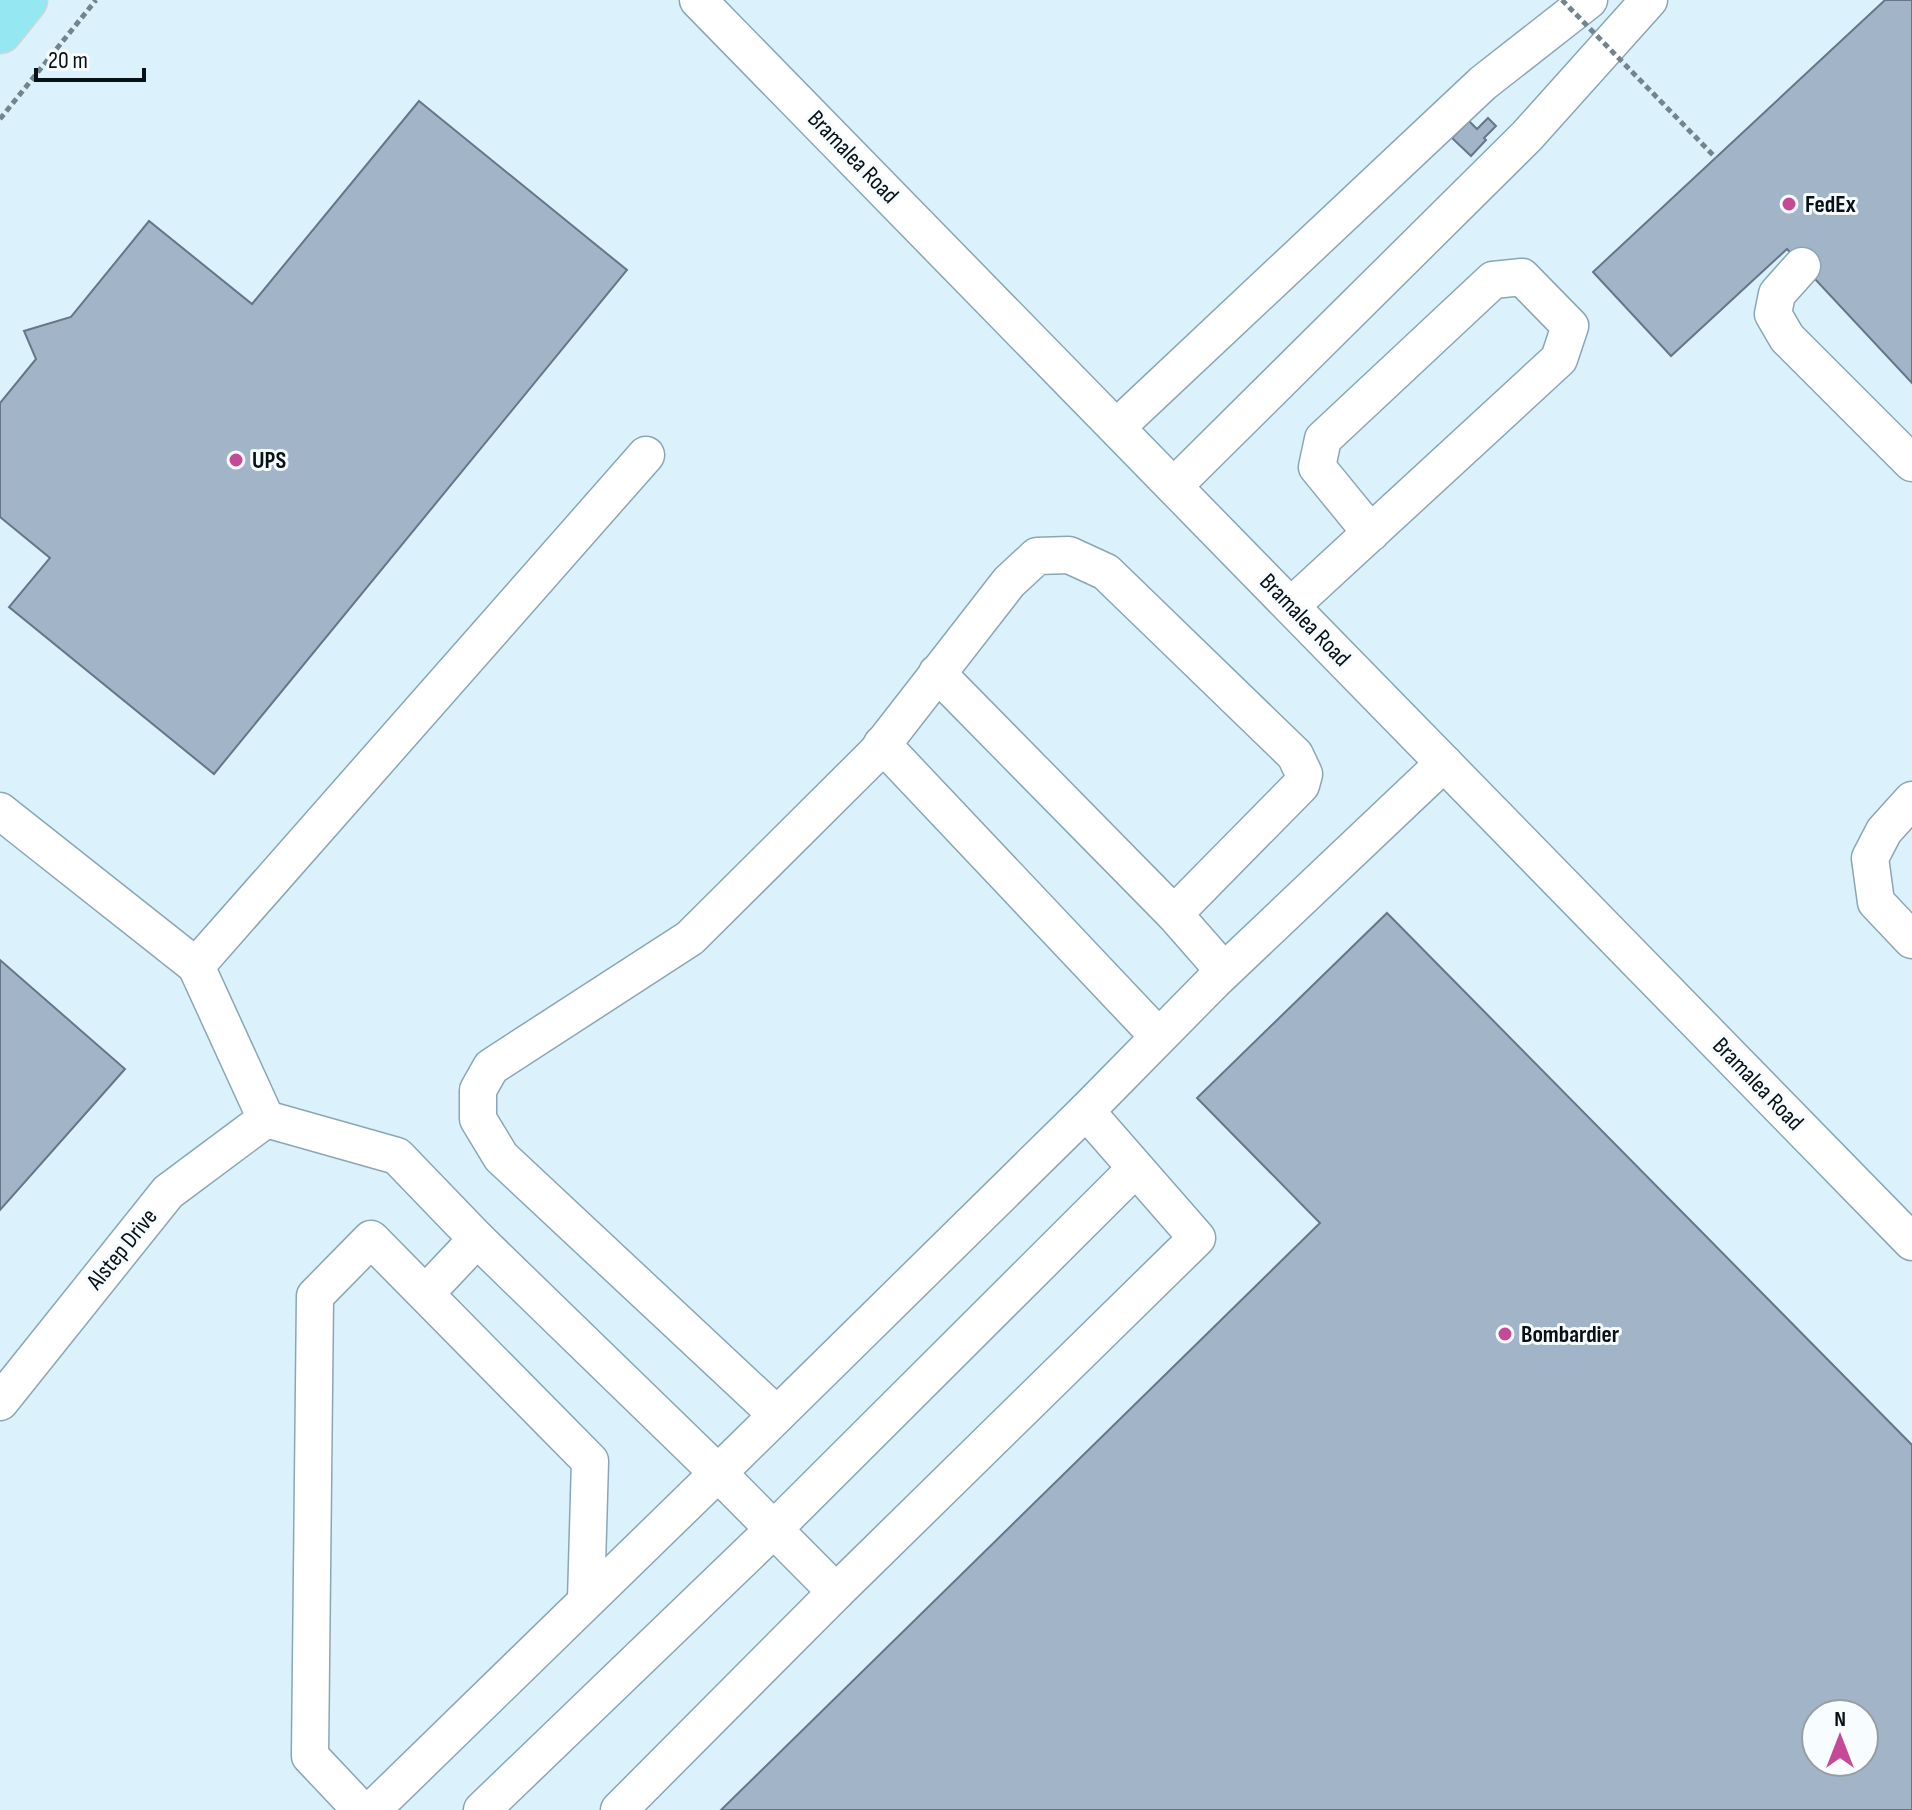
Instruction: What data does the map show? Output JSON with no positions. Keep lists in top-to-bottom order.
{
  "streets": {
    "street": ["Bramalea Road", "Alstep Drive"]
  },
  "places": ["FedEx", "UPS", "Bombardier"],
  "scale_bar": "20 m",
  "north": "top"
}
